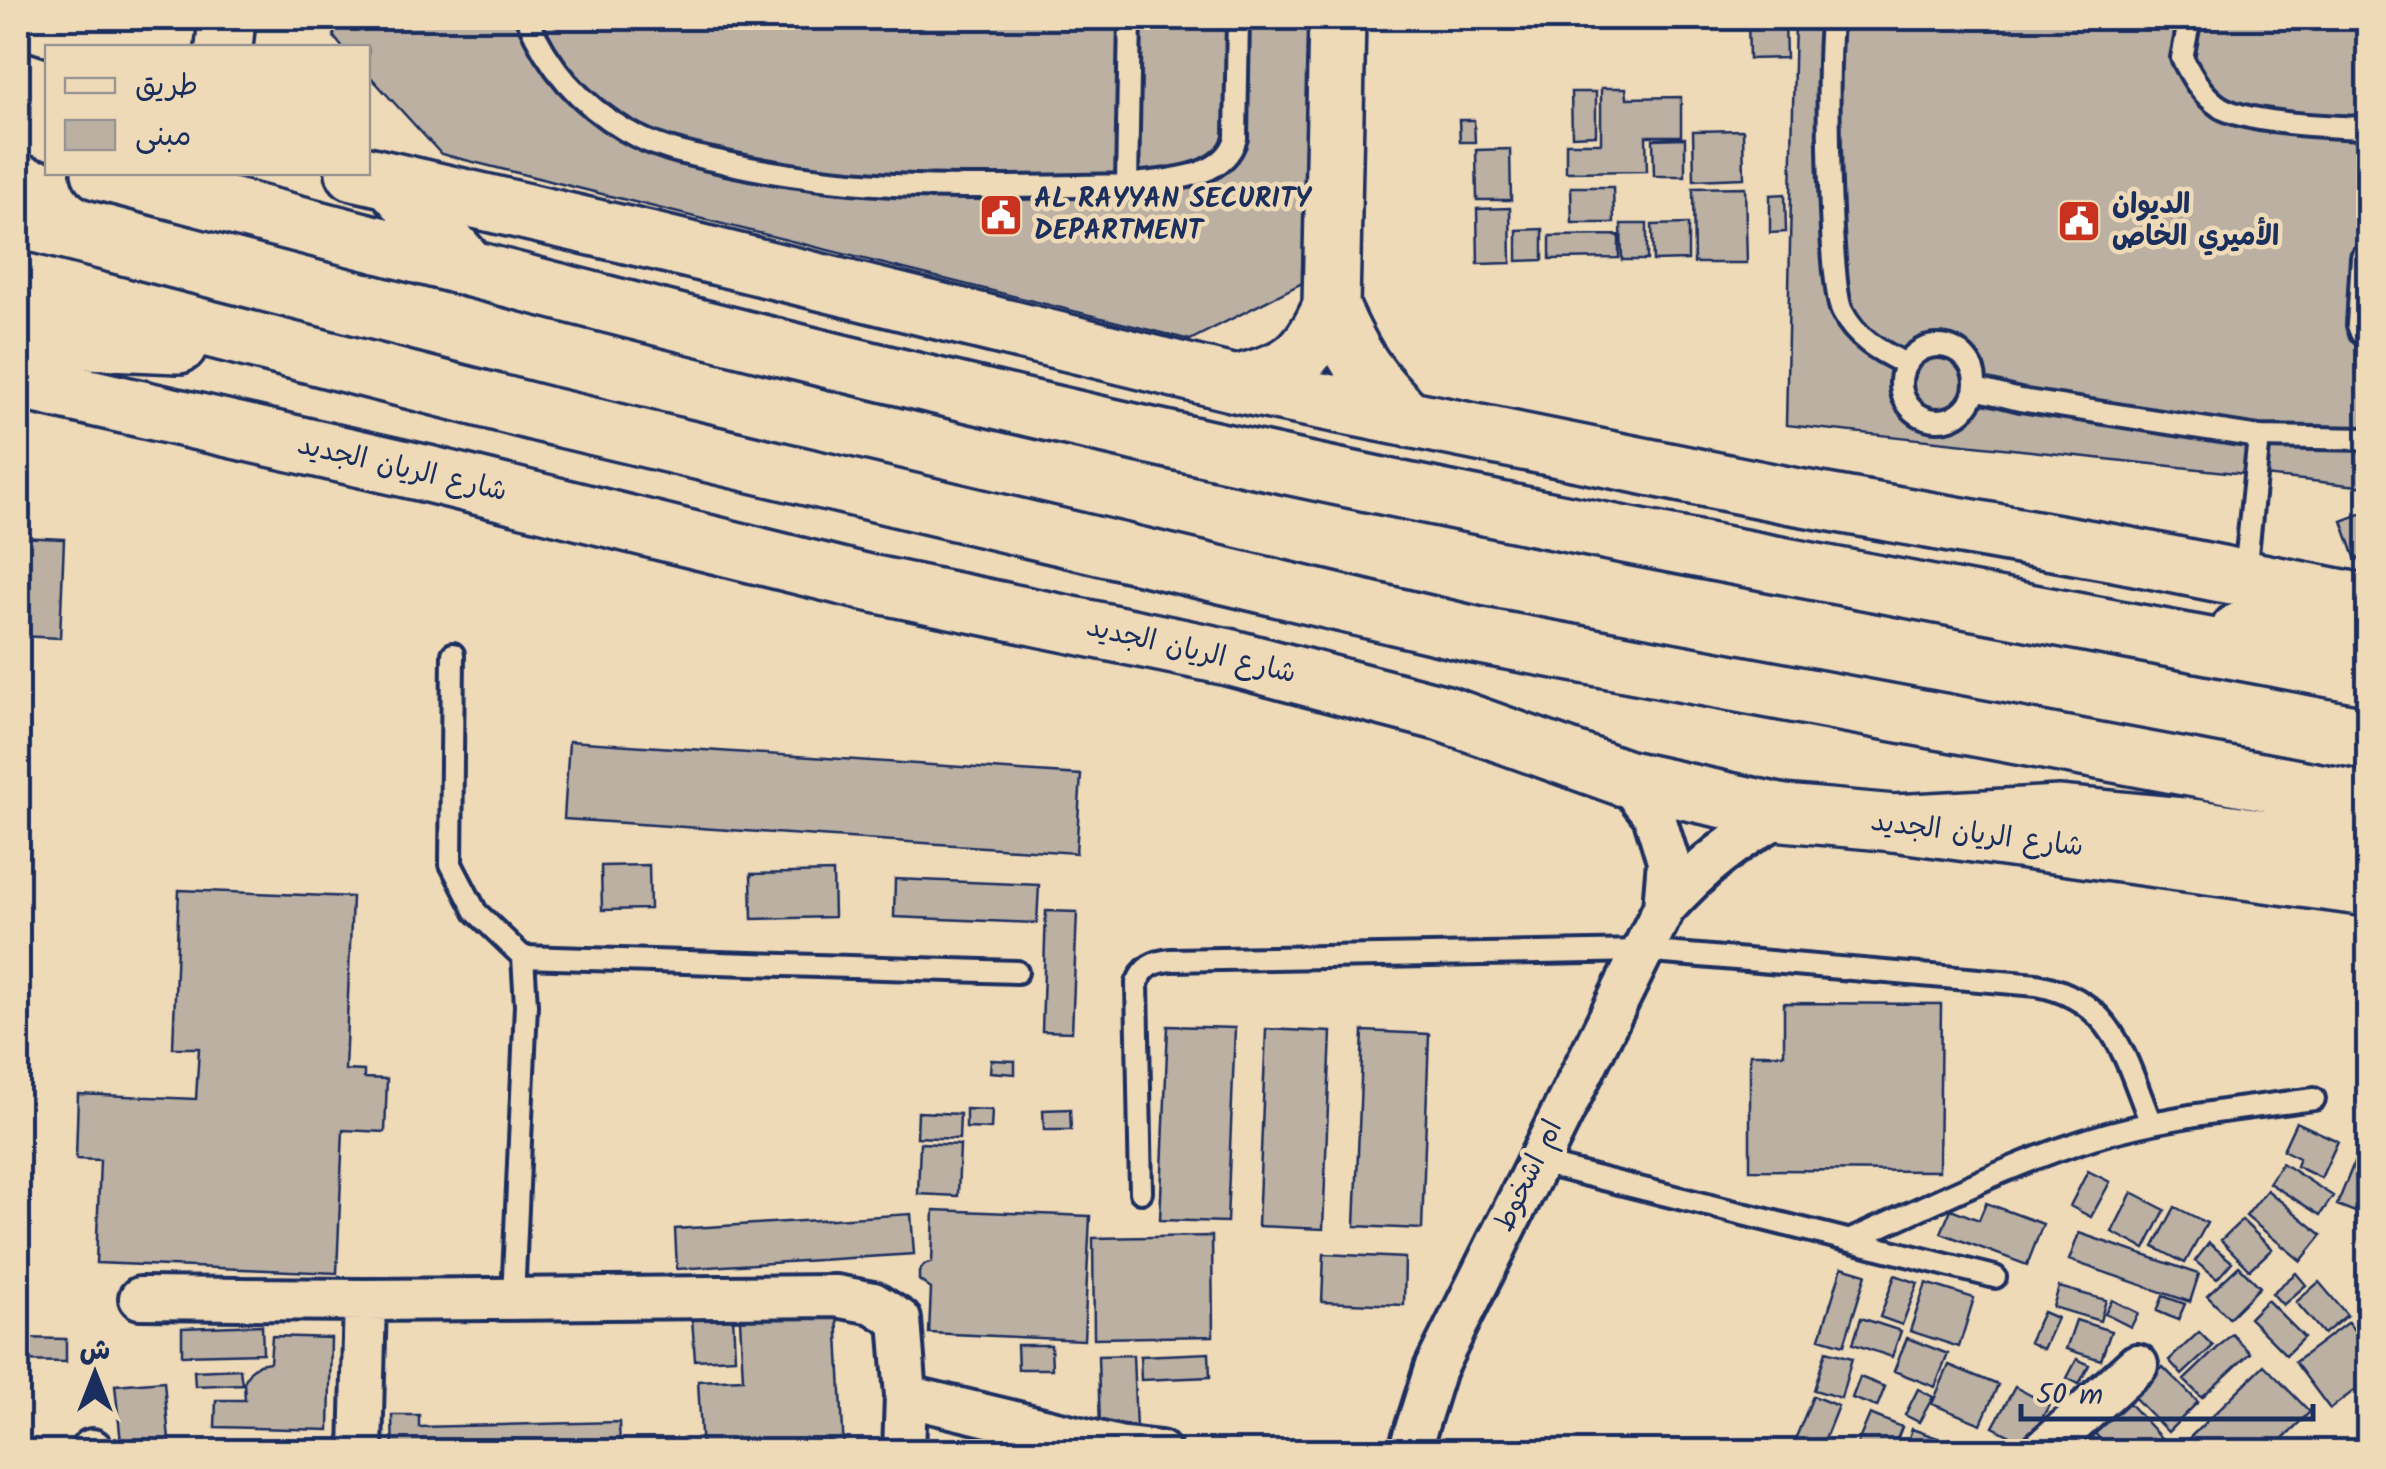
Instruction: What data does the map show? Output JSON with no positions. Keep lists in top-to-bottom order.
{
  "streets": {
    "main road": ["شارع الريان الجديد"],
    "street": ["ام اشخوط"]
  },
  "crossings": [
    ["شارع الريان الجديد", "ام اشخوط"]
  ],
  "places": {
    "public building": ["AL RAYYAN SECURITY DEPARTMENT", "الديوان الأميري الخاص"]
  },
  "legend": ["طريق", "مبنى"],
  "scale_bar": "50 m",
  "north": "top"
}
